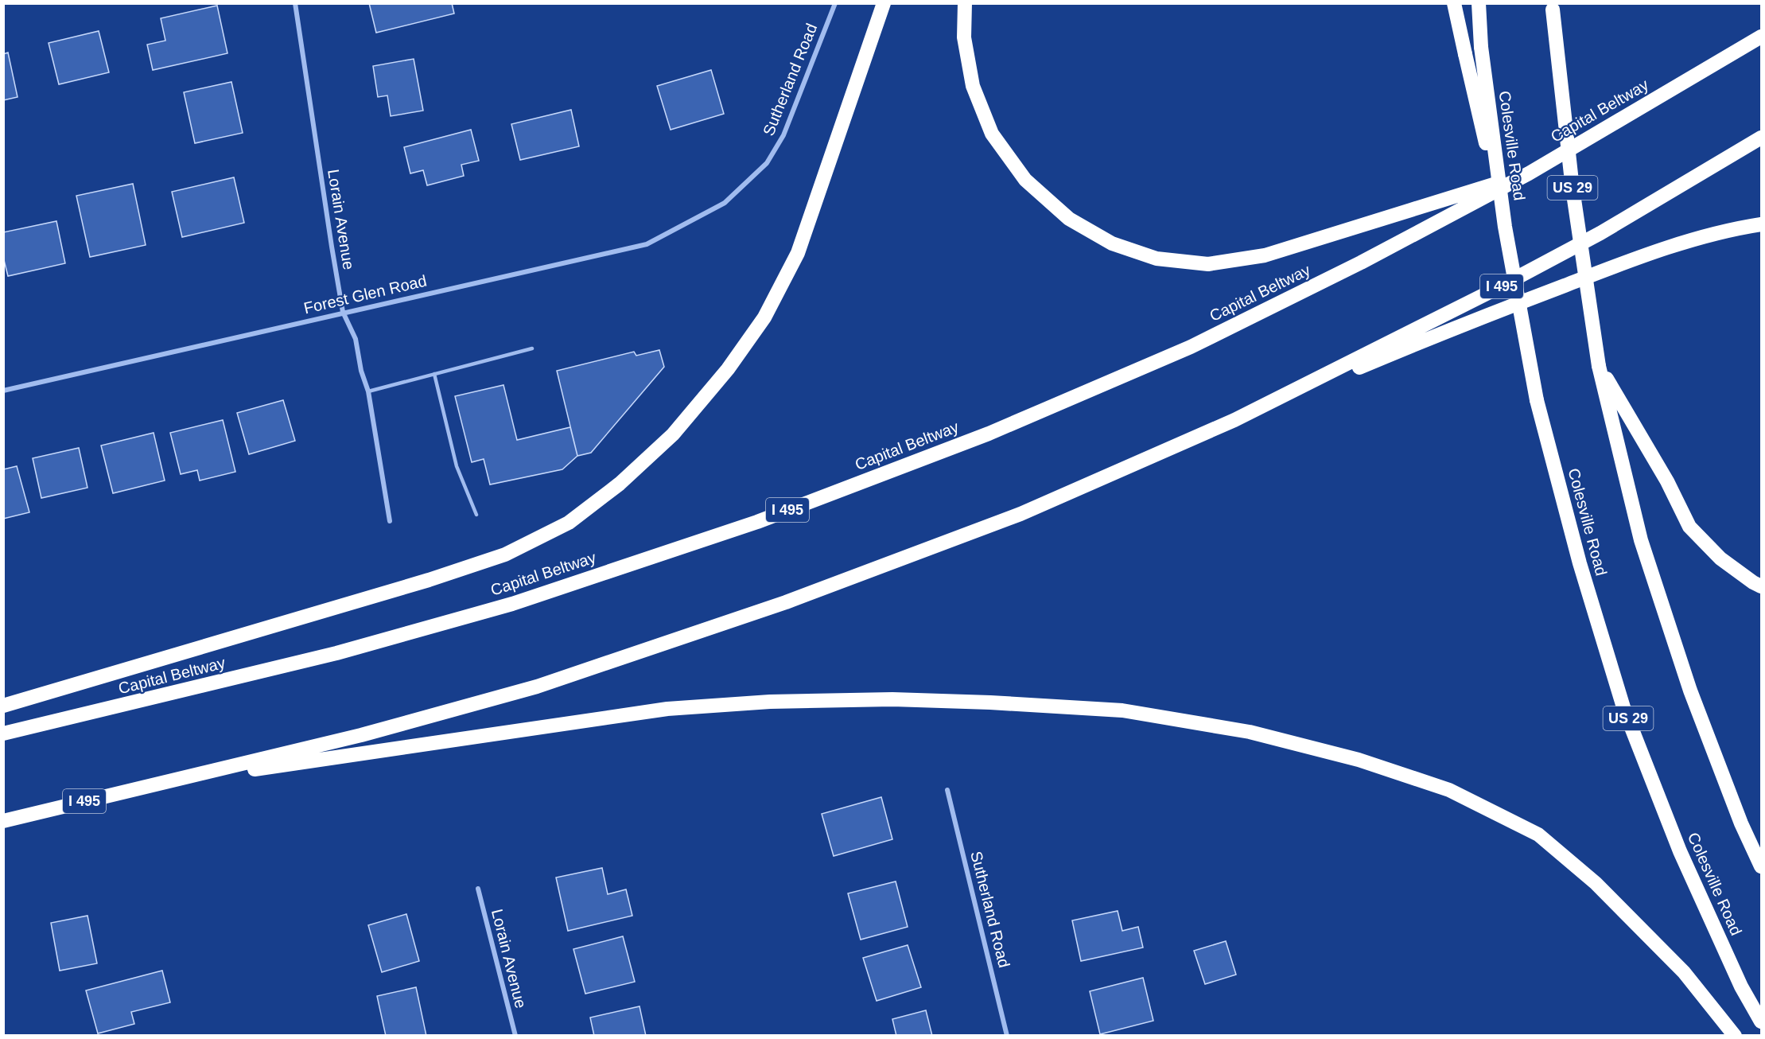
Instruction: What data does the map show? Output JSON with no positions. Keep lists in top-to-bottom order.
{
  "streets": {
    "highway": [
      "Capital Beltway",
      "Colesville Road",
      "US 29",
      "I 495"
    ],
    "street": ["Sutherland Road", "Lorain Avenue", "Forest Glen Road"]
  },
  "crossings": [
    ["Sutherland Road", "Forest Glen Road"],
    ["Lorain Avenue", "Forest Glen Road"]
  ]
}
